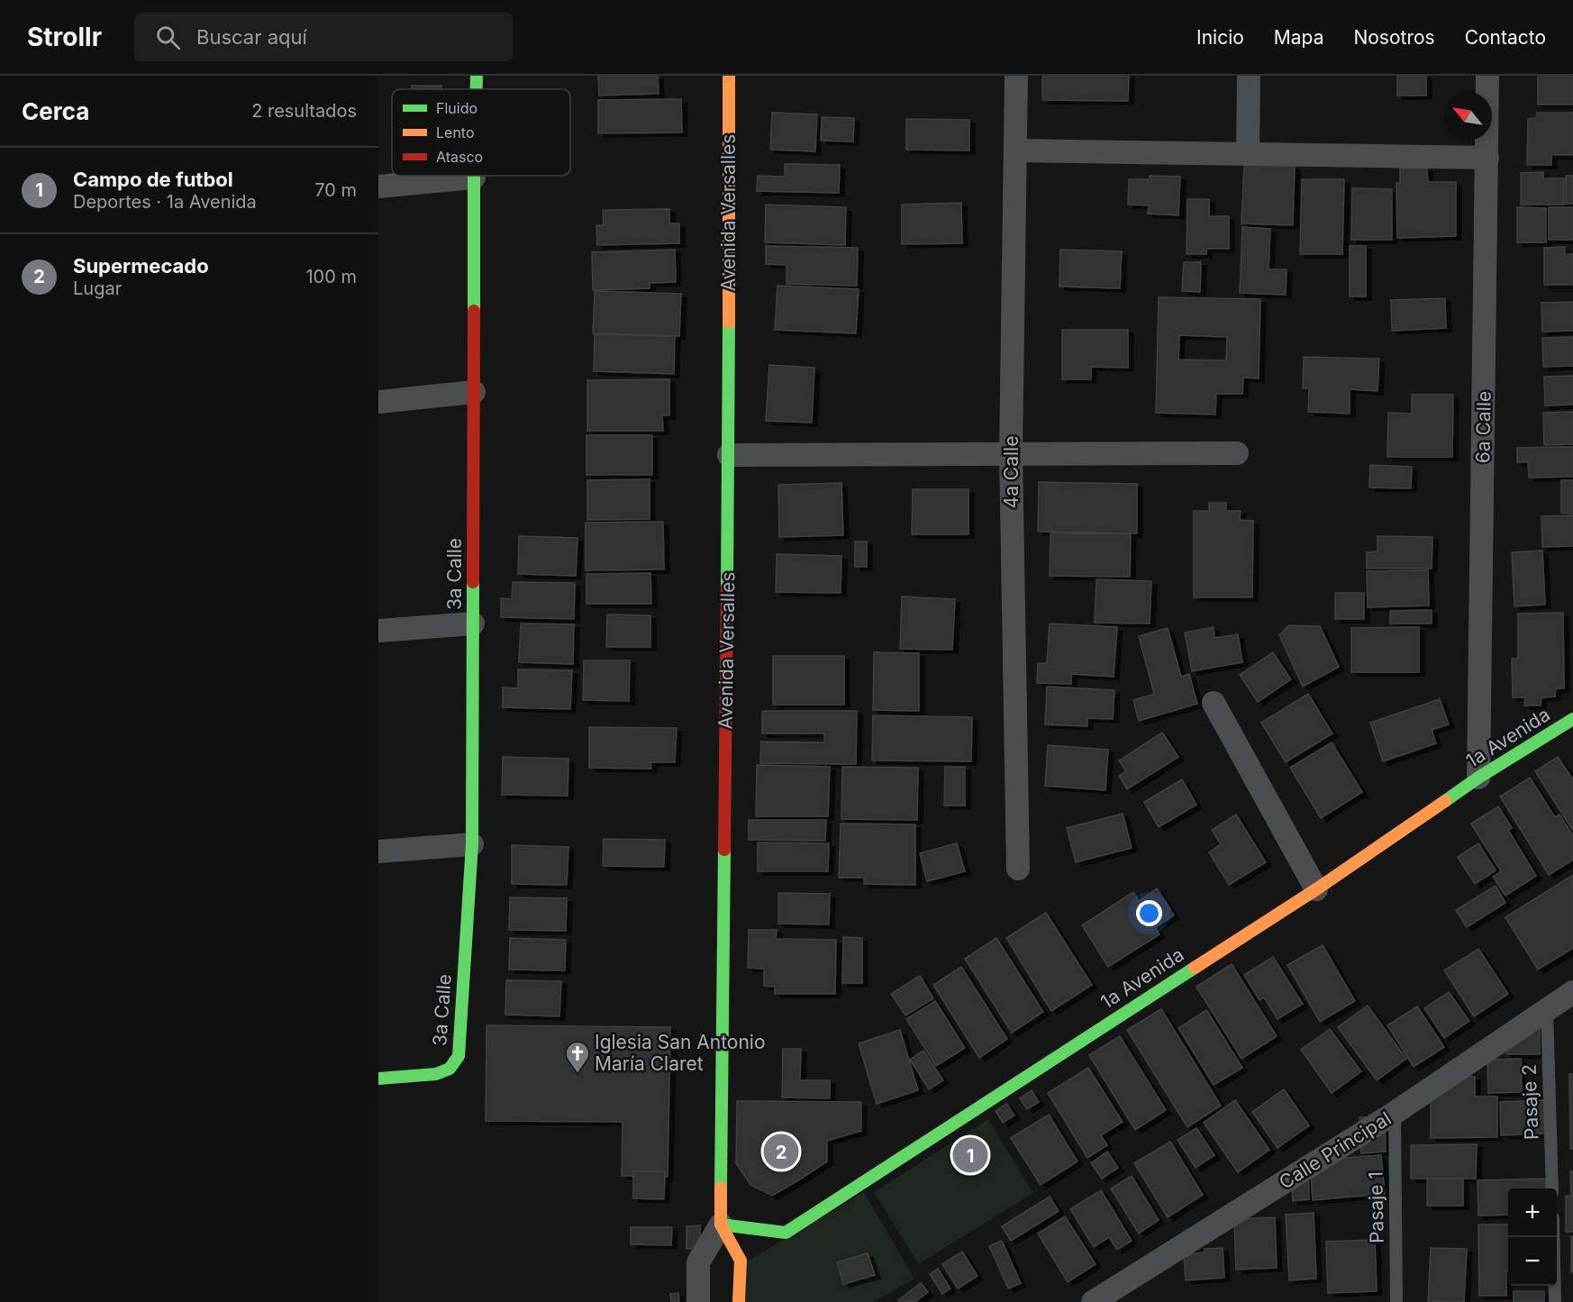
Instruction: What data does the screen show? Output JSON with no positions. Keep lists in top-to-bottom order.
{
  "streets": {
    "street": [
      "Avenida Versalles",
      "6a Calle",
      "4a Calle",
      "3a Calle",
      "1a Avenida",
      "Calle Principal"
    ],
    "lane": ["Pasaje 2", "Pasaje 1"]
  },
  "crossings": [
    ["Avenida Versalles", "1a Avenida"],
    ["6a Calle", "1a Avenida"],
    ["Pasaje 2", "Calle Principal"],
    ["Calle Principal", "Pasaje 1"]
  ],
  "places": {
    "church": ["Iglesia San Antonio María Claret"]
  },
  "legend": ["Fluido", "Lento", "Atasco"],
  "north": "top left",
  "page": {
    "header": "Strollr",
    "search": "Buscar aquí",
    "nav": [
      "Inicio",
      "Mapa",
      "Nosotros",
      "Contacto"
    ],
    "heading": ["Cerca", "2 resultados"],
    "list": [
      {
        "mark": "1",
        "name": "Campo de futbol",
        "note": "Deportes · 1a Avenida",
        "value": "70 m"
      },
      {
        "mark": "2",
        "name": "Supermecado",
        "note": "Lugar",
        "value": "100 m"
      }
    ],
    "pins": ["2", "1"],
    "map_buttons": ["+", "−"]
  }
}
